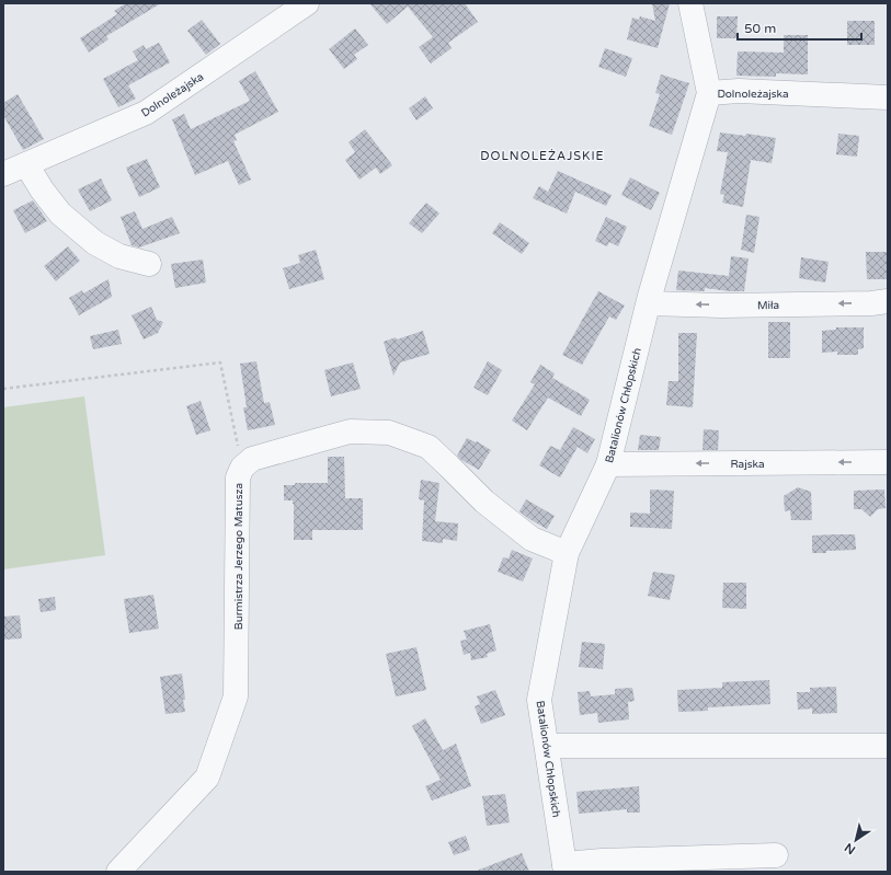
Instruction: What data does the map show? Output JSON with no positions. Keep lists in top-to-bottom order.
{
  "streets": {
    "street": [
      "Dolnoleżajska",
      "Miła",
      "Batalionów Chłopskich",
      "Rajska",
      "Burmistrza Jerzego Matusza"
    ]
  },
  "crossings": [
    ["Dolnoleżajska", "Batalionów Chłopskich"],
    ["Miła", "Batalionów Chłopskich"],
    ["Batalionów Chłopskich", "Rajska"],
    ["Batalionów Chłopskich", "Burmistrza Jerzego Matusza"]
  ],
  "one_way": ["Miła", "Rajska"],
  "districts": ["DOLNOLEŻAJSKIE"],
  "scale_bar": "50 m",
  "north": "bottom left"
}
